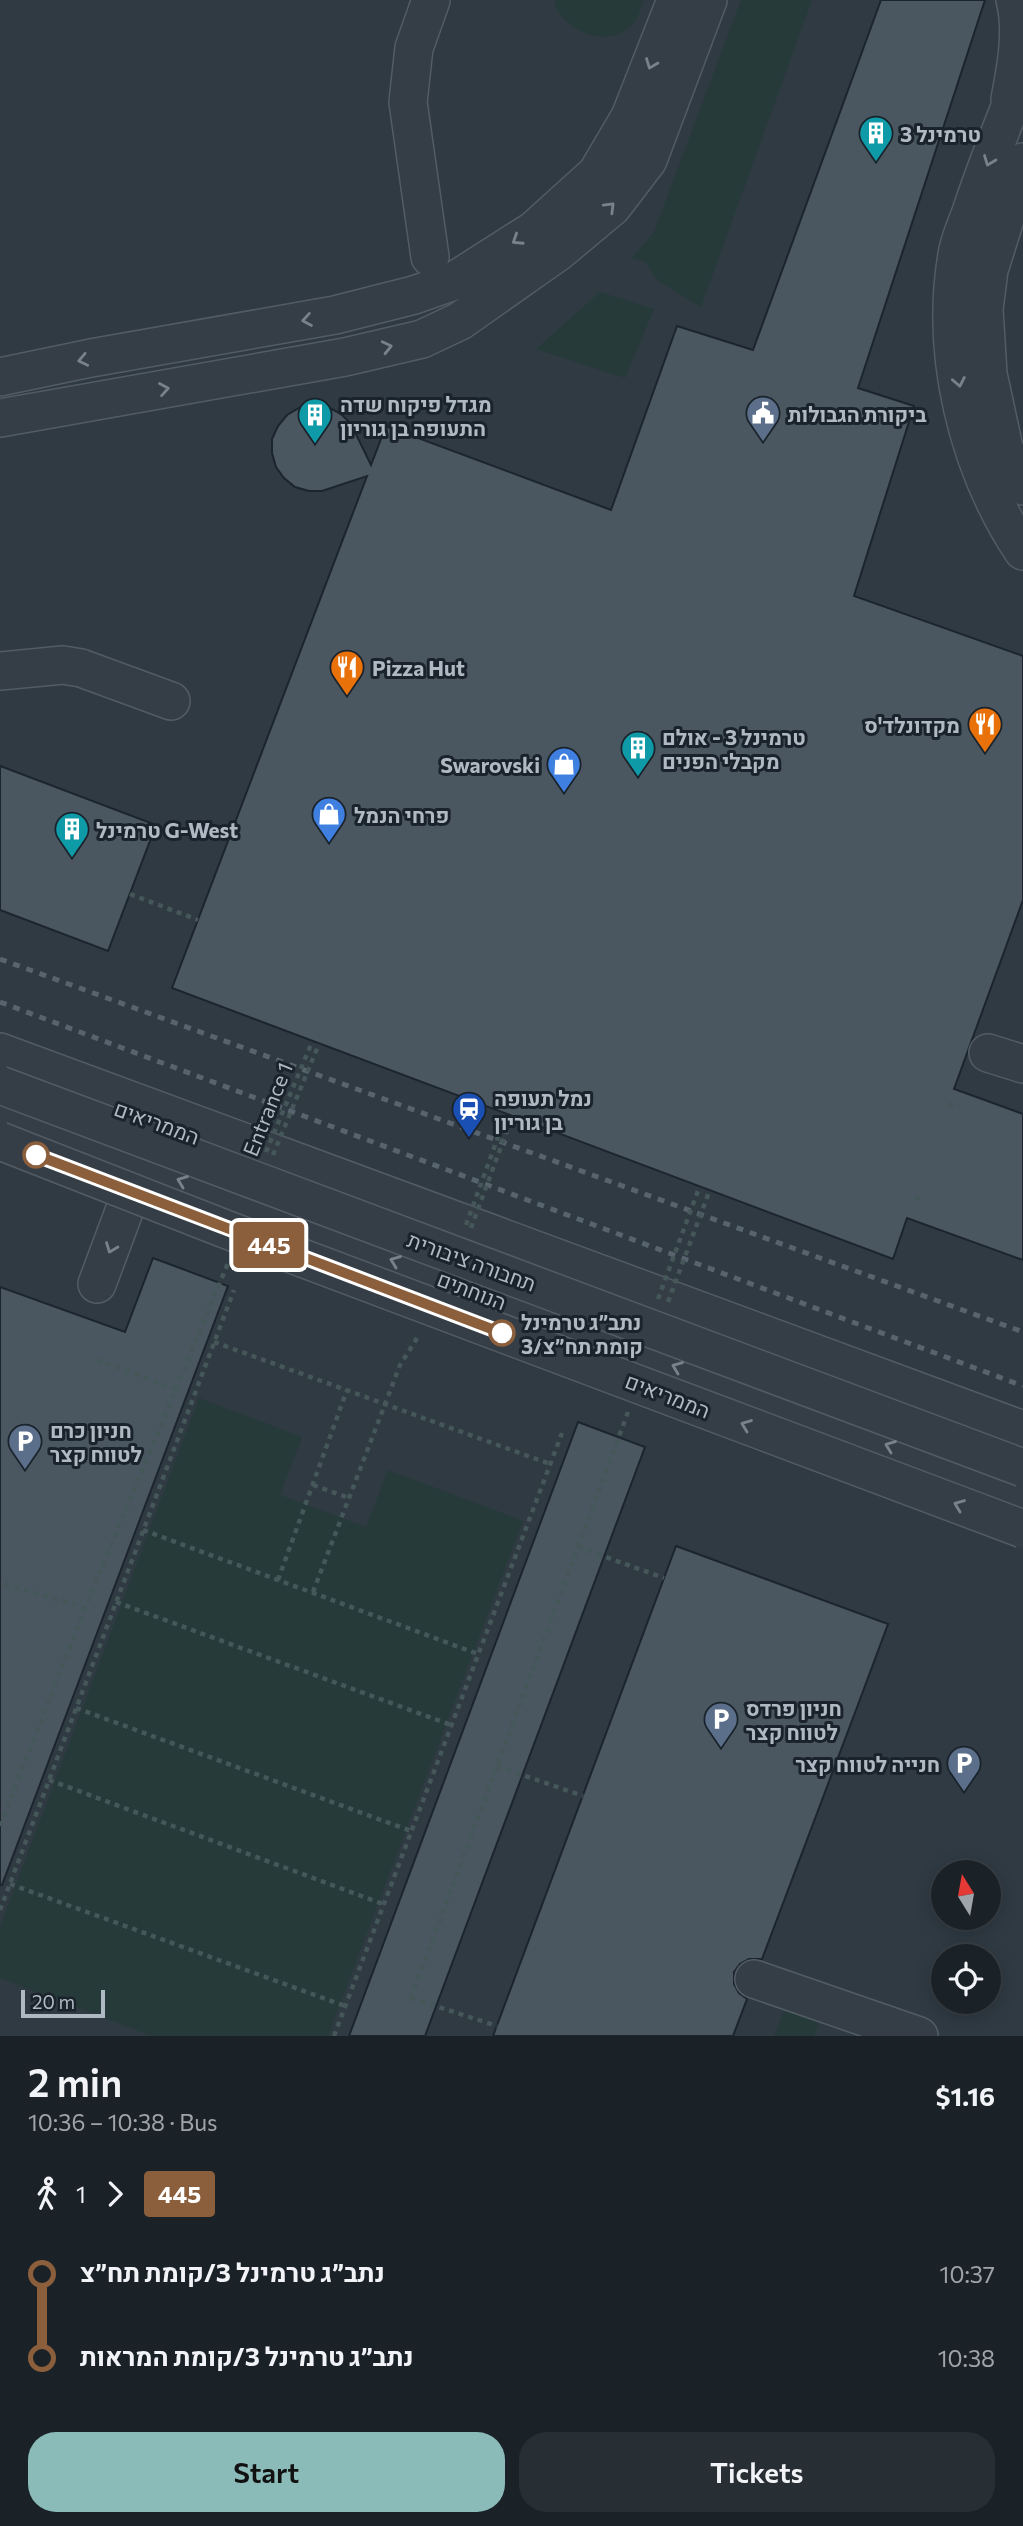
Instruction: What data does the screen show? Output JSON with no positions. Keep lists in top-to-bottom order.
{
  "streets": {
    "street": ["הממריאים", "תחבורה ציבורית", "הנוחתים"],
    "path": ["Entrance 1"]
  },
  "crossings": [
    ["Entrance 1", "הממריאים"],
    ["הממריאים", "תחבורה ציבורית"]
  ],
  "places": {
    "building": [
      "טרמינל 3",
      "מגדל פיקוח שדה התעופה בן גוריון",
      "טרמינל 3 - אולם מקבלי הפנים",
      "טרמינל G-West"
    ],
    "public building": ["ביקורת הגבולות"],
    "restaurant": ["Pizza Hut", "מקדונלד'ס"],
    "shop": ["Swarovski", "פרחי הנמל"],
    "station": ["נמל תעופה בן גוריון"],
    "other": ["נתב״ג טרמינל 3/קומת תח״צ"],
    "parking": ["חניון כרם לטווח קצר", "חניון פרדס לטווח קצר", "חנייה לטווח קצר"]
  },
  "lines": ["bus line 445"],
  "scale_bar": "20 m",
  "north": "top",
  "page": {
    "on_map": "445",
    "scale": "20 m",
    "heading": ["2 min", "10:36 – 10:38 · Bus", "$1.16"],
    "legs": ["1", "445"],
    "list": [
      {
        "name": "נתב״ג טרמינל 3/קומת תח״צ",
        "value": "10:37"
      },
      {
        "name": "נתב״ג טרמינל 3/קומת המראות",
        "value": "10:38"
      }
    ],
    "buttons": ["Start", "Tickets"]
  }
}
